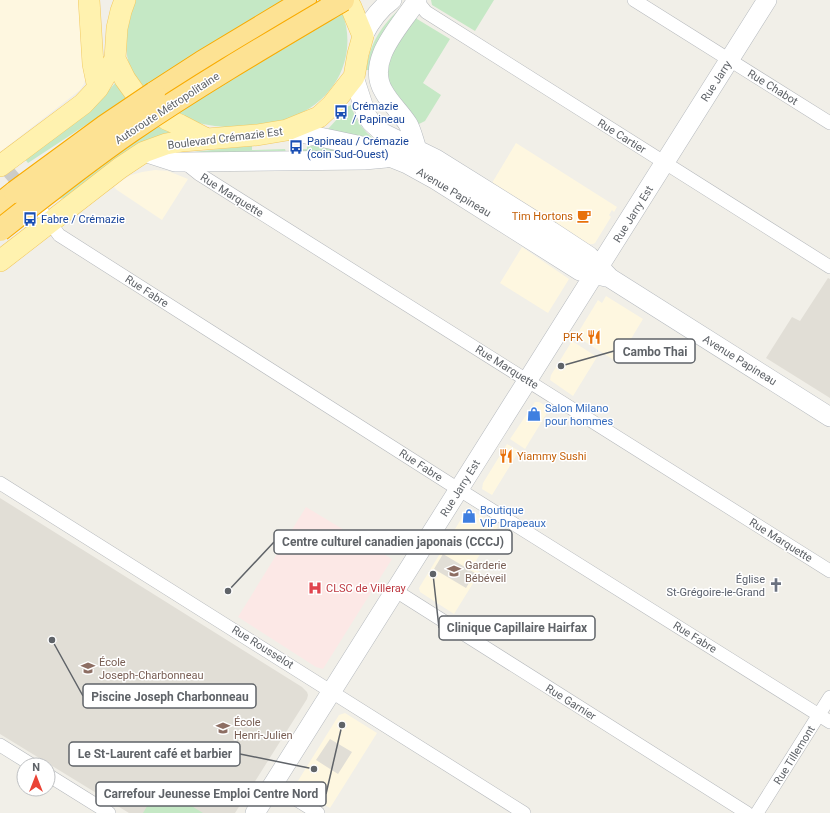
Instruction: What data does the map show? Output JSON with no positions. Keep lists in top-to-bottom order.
{
  "streets": {
    "highway": ["Autoroute Métropolitaine"],
    "main road": [
      "Rue Jarry",
      "Boulevard Crémazie Est",
      "Avenue Papineau",
      "Rue Jarry Est"
    ],
    "street": [
      "Rue Chabot",
      "Rue Cartier",
      "Rue Marquette",
      "Rue Fabre",
      "Rue Rousselot",
      "Rue Garnier",
      "Rue Tillemont"
    ]
  },
  "crossings": [
    ["Rue Jarry", "Rue Chabot"],
    ["Rue Jarry", "Rue Cartier"],
    ["Rue Jarry", "Rue Jarry Est"],
    ["Rue Cartier", "Rue Jarry Est"],
    ["Boulevard Crémazie Est", "Avenue Papineau"],
    ["Boulevard Crémazie Est", "Rue Fabre"],
    ["Avenue Papineau", "Rue Jarry Est"],
    ["Rue Marquette", "Rue Jarry Est"],
    ["Rue Jarry Est", "Rue Fabre"],
    ["Rue Jarry Est", "Rue Rousselot"],
    ["Rue Jarry Est", "Rue Garnier"],
    ["Rue Fabre", "Rue Tillemont"]
  ],
  "places": {
    "bus stop": ["Crémazie / Papineau", "Papineau / Crémazie (coin Sud-Ouest)", "Fabre / Crémazie"],
    "cafe": ["Tim Hortons"],
    "restaurant": ["PFK", "Yiammy Sushi"],
    "other": [
      "Cambo Thai",
      "Clinique Capillaire Hairfax",
      "Centre culturel canadien japonais (CCCJ)",
      "Piscine Joseph Charbonneau",
      "Carrefour Jeunesse Emploi Centre Nord",
      "Le St-Laurent café et barbier"
    ],
    "shop": ["Salon Milano pour hommes", "Boutique VIP Drapeaux"],
    "school or university": ["Garderie Bébéveil", "École Joseph-Charbonneau", "École Henri-Julien"],
    "church": ["Église St-Grégoire-le-Grand"],
    "hospital": ["CLSC de Villeray"]
  },
  "north": "top"
}
